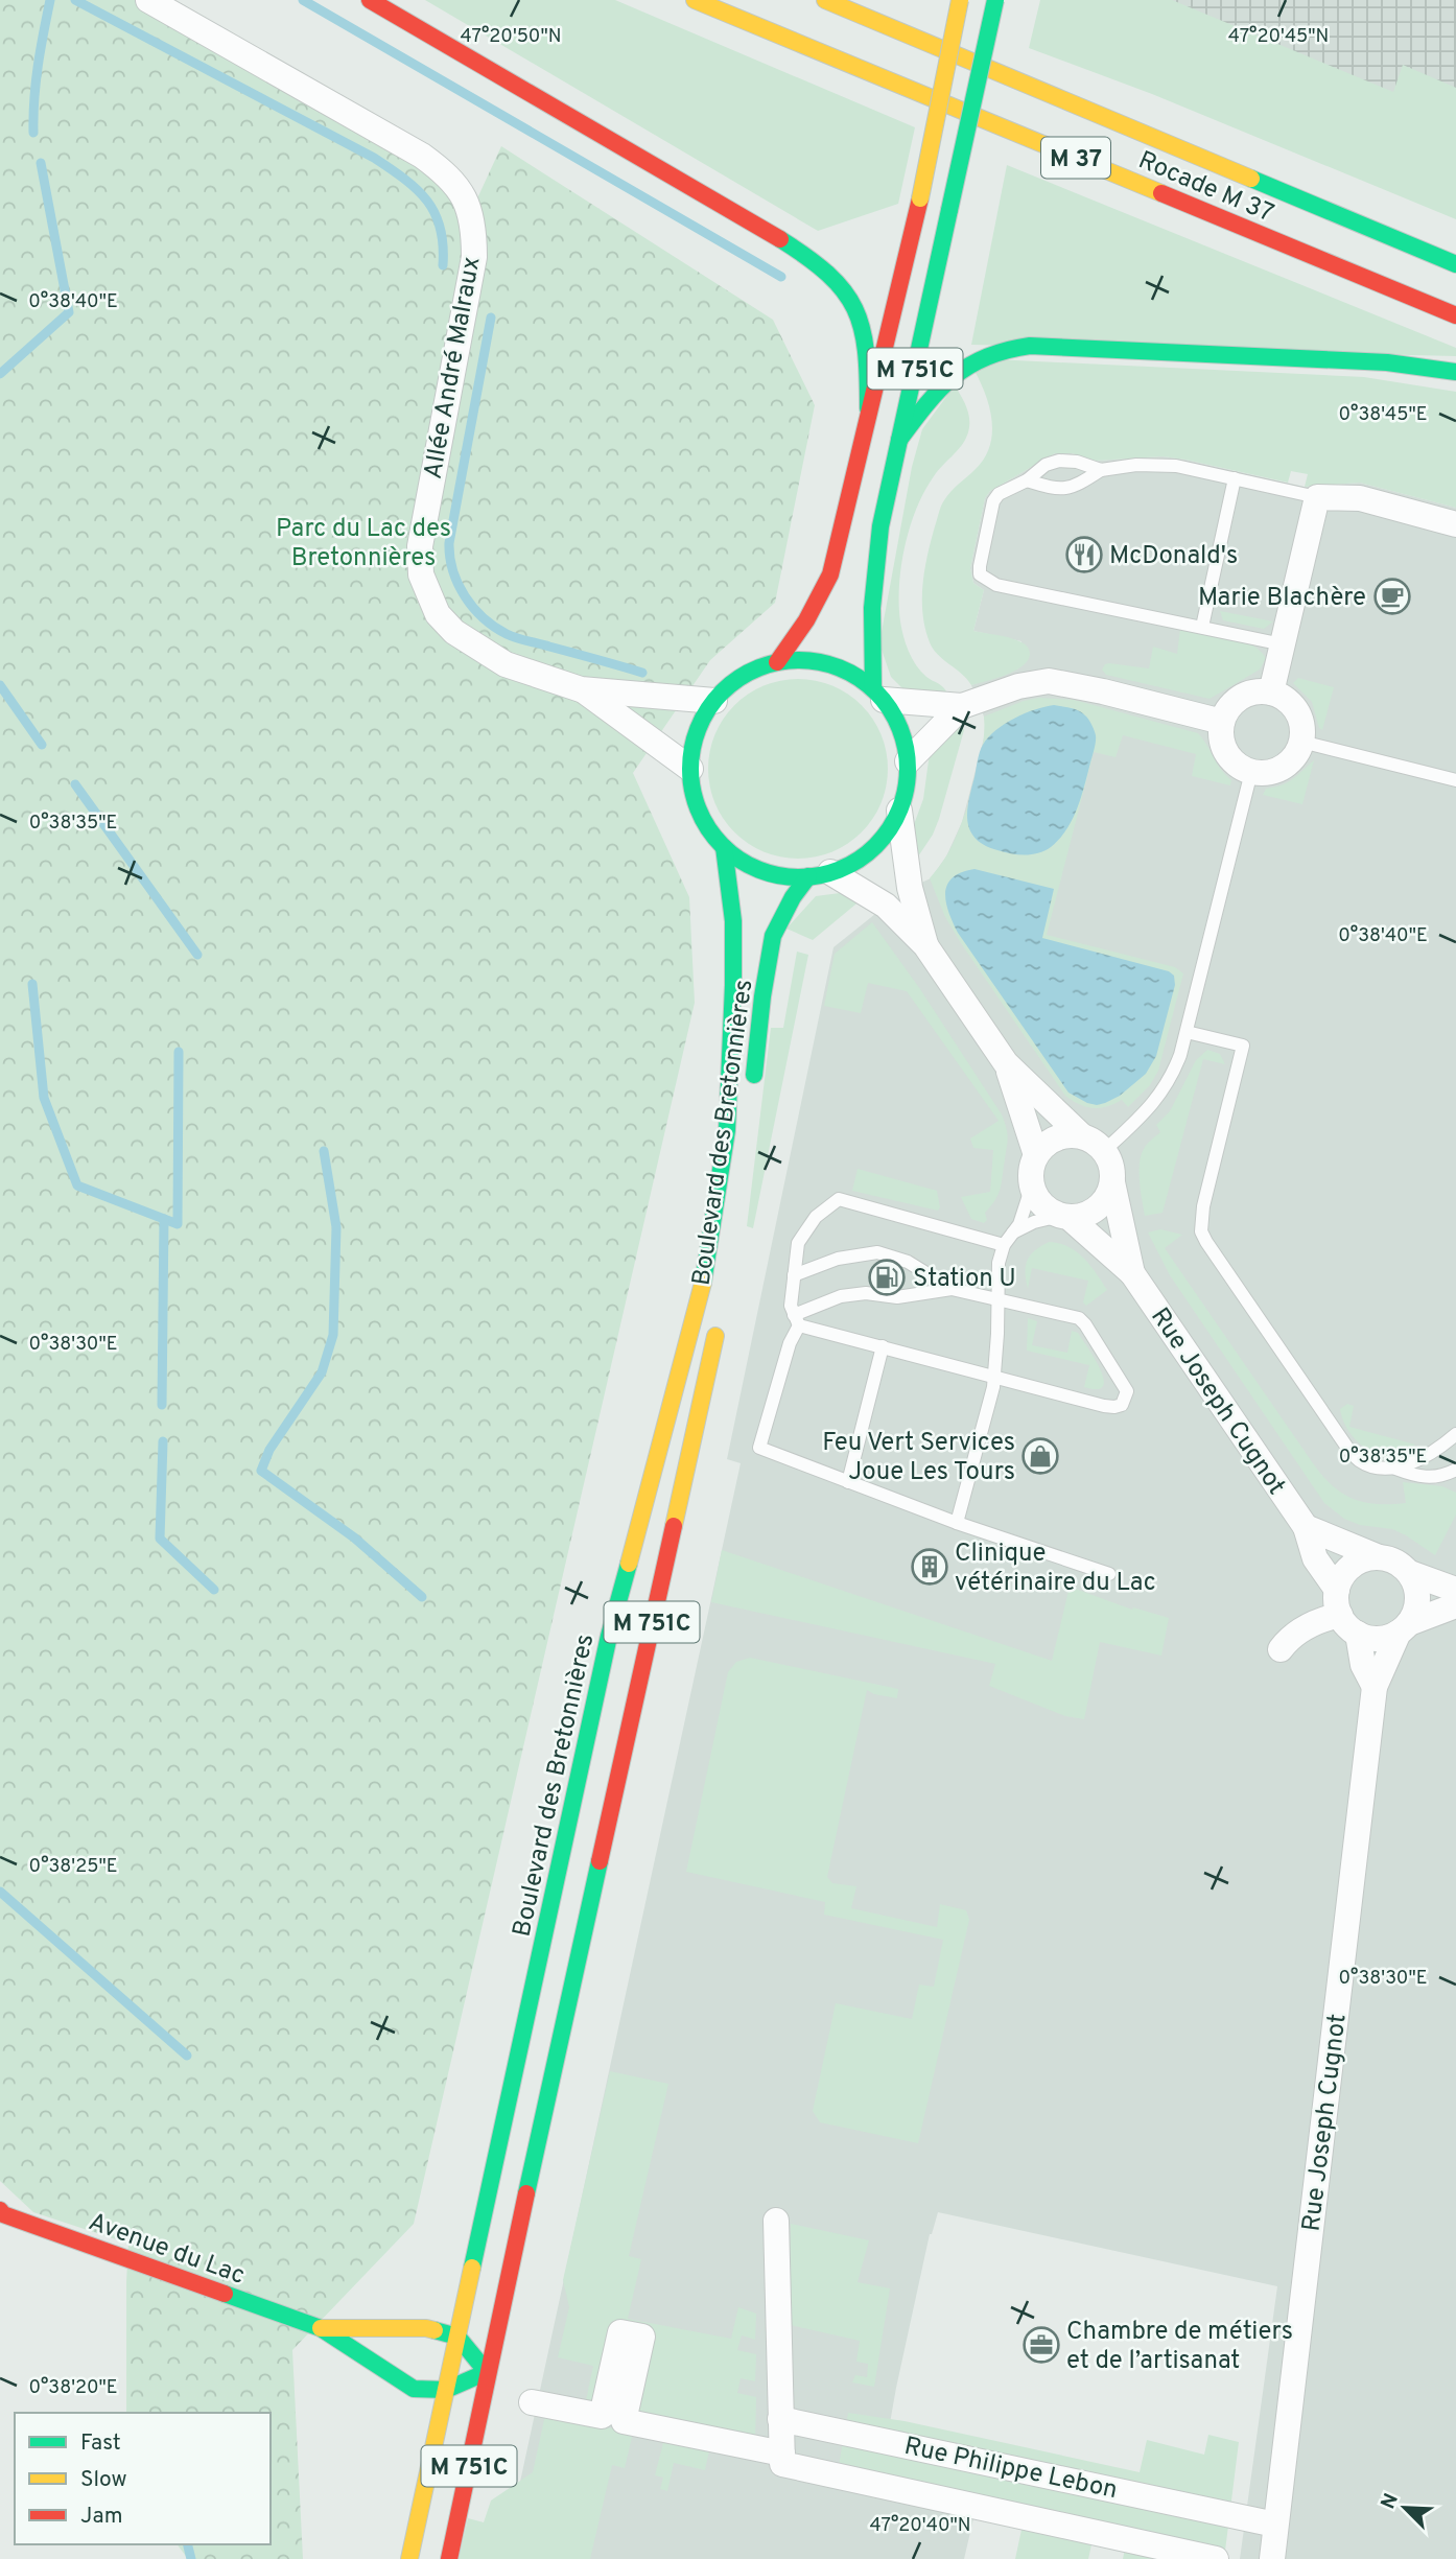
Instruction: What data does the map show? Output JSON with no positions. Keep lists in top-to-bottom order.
{
  "streets": {
    "main road": [
      "M 37",
      "Rocade M 37",
      "M 751C",
      "Boulevard des Bretonnières",
      "Avenue du Lac"
    ],
    "street": ["Allée André Malraux", "Rue Joseph Cugnot", "Rue Philippe Lebon"]
  },
  "crossings": [
    ["Allée André Malraux", "M 751C"],
    ["Allée André Malraux", "Boulevard des Bretonnières"],
    ["M 751C", "Boulevard des Bretonnières"],
    ["Boulevard des Bretonnières", "Avenue du Lac"],
    ["Rue Joseph Cugnot", "Rue Philippe Lebon"]
  ],
  "parks": ["Parc du Lac des Bretonnières"],
  "places": {
    "restaurant": ["McDonald's"],
    "cafe": ["Marie Blachère"],
    "fuel station": ["Station U"],
    "shop": ["Feu Vert Services Joue Les Tours"],
    "building": ["Clinique vétérinaire du Lac"],
    "office": ["Chambre de métiers et de l’artisanat"]
  },
  "legend": ["Fast", "Slow", "Jam"],
  "north": "top left",
  "coordinates": [
    "47°20'50\"N",
    "47°20'45\"N",
    "0°38'40\"E",
    "0°38'45\"E",
    "0°38'35\"E",
    "0°38'30\"E",
    "0°38'25\"E",
    "0°38'20\"E",
    "47°20'40\"N"
  ]
}
